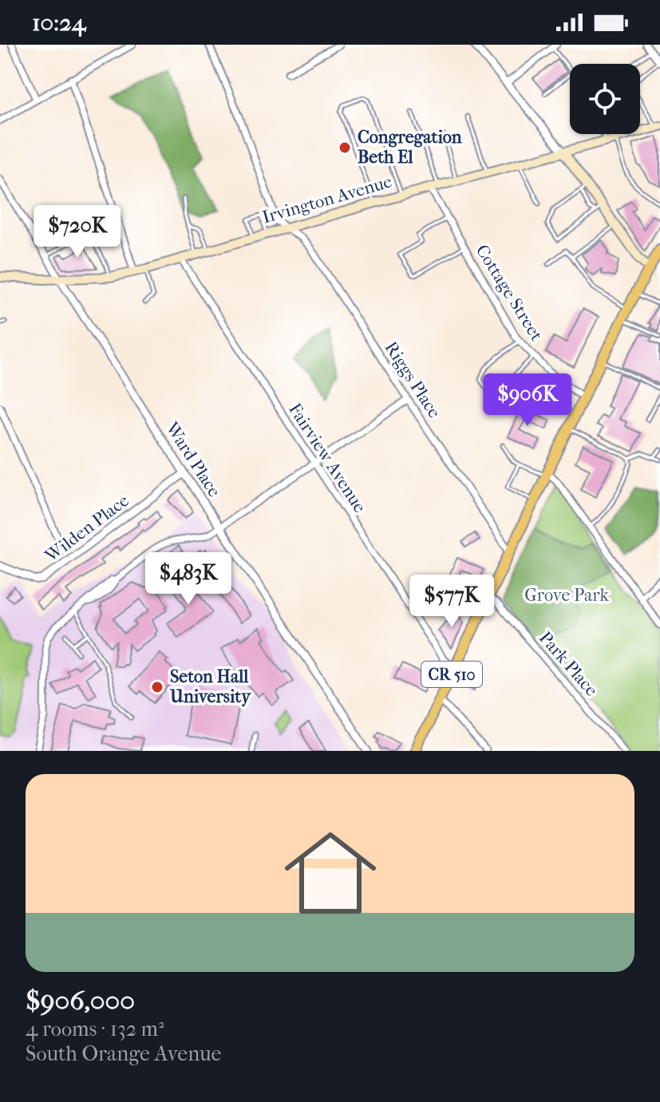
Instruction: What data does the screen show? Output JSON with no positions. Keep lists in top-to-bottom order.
{
  "streets": {
    "main road": ["Irvington Avenue", "CR 510"],
    "street": [
      "Cottage Street",
      "Riggs Place",
      "Fairview Avenue",
      "Ward Place",
      "Wilden Place",
      "Park Place"
    ]
  },
  "crossings": [
    ["Irvington Avenue", "Cottage Street"],
    ["Irvington Avenue", "Riggs Place"],
    ["Irvington Avenue", "Fairview Avenue"],
    ["Irvington Avenue", "Ward Place"],
    ["Cottage Street", "CR 510"],
    ["Riggs Place", "CR 510"],
    ["Fairview Avenue", "CR 510"],
    ["Ward Place", "Wilden Place"],
    ["Park Place", "CR 510"]
  ],
  "parks": ["Grove Park"],
  "places": ["Congregation Beth El", "Seton Hall University"],
  "page": {
    "status": "10:24",
    "price": [
      "$720K",
      "$906K",
      "$483K",
      "$577K"
    ],
    "list": [
      {
        "name": "$906,000",
        "note": "4 rooms · 132 m² · South Orange Avenue"
      }
    ]
  }
}
